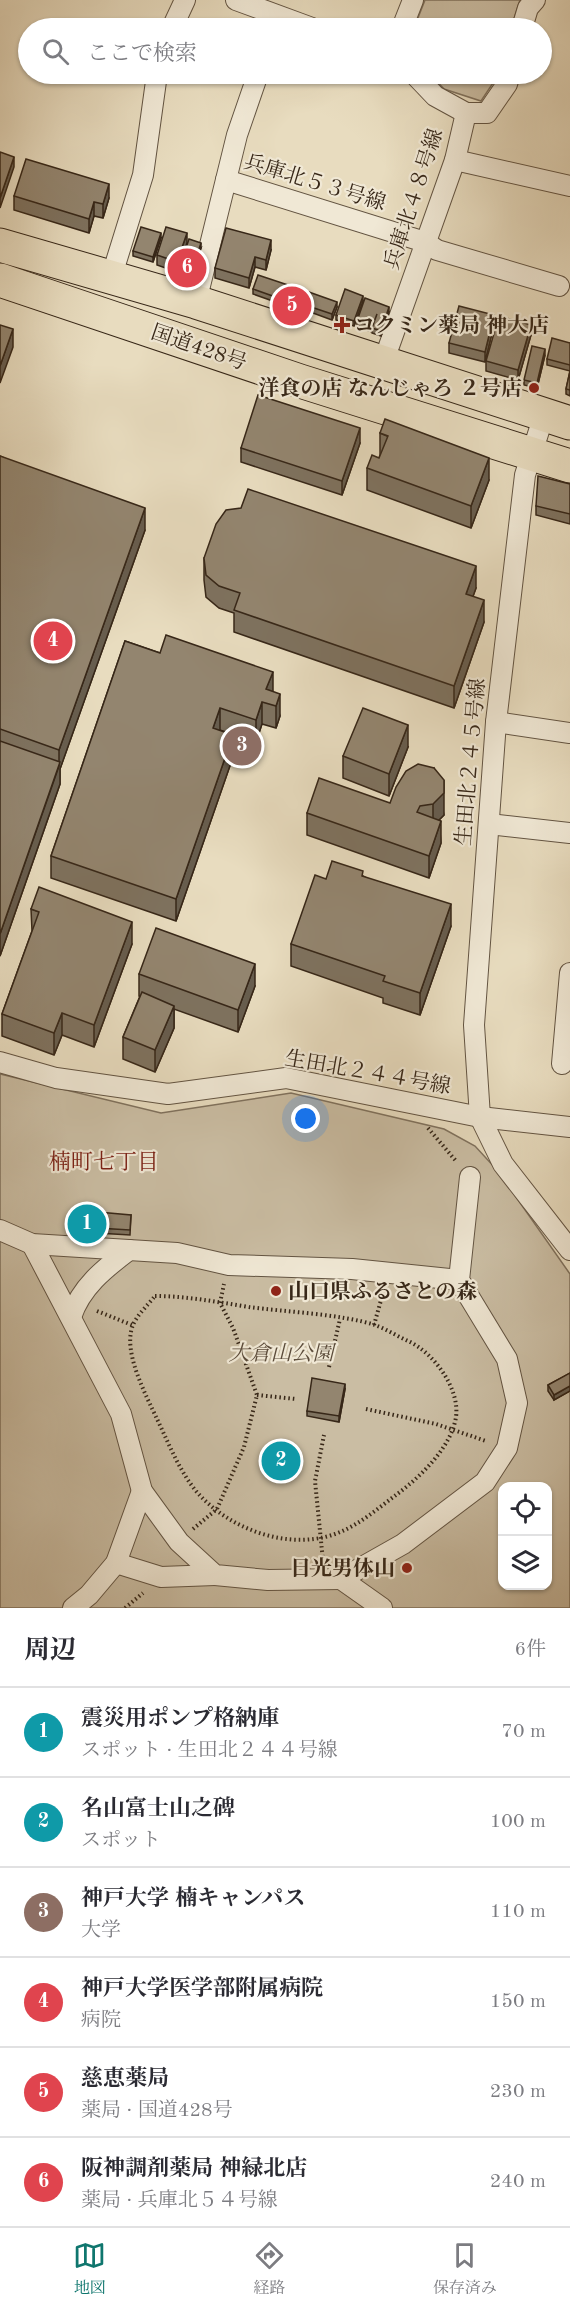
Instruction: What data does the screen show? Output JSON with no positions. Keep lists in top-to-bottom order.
{
  "streets": {
    "highway": ["国道428号"],
    "street": [
      "兵庫北５３号線",
      "兵庫北４８号線",
      "生田北２４５号線",
      "生田北２４４号線"
    ]
  },
  "crossings": [
    ["兵庫北５３号線", "兵庫北４８号線"],
    ["兵庫北４８号線", "国道428号"],
    ["国道428号", "生田北２４５号線"],
    ["生田北２４５号線", "生田北２４４号線"]
  ],
  "districts": ["楠町七丁目"],
  "parks": ["大倉山公園"],
  "places": {
    "health": ["コクミン薬局 神大店"],
    "other": ["洋食の店 なんじゃろ ２号店", "山口県ふるさとの森", "日光男体山"]
  },
  "page": {
    "search": "ここで検索",
    "pins": [
      "6",
      "5",
      "4",
      "3",
      "1",
      "2"
    ],
    "heading": ["周辺", "6件"],
    "list": [
      {
        "mark": "1",
        "name": "震災用ポンプ格納庫",
        "note": "スポット · 生田北２４４号線",
        "value": "70 m"
      },
      {
        "mark": "2",
        "name": "名山富士山之碑",
        "note": "スポット",
        "value": "100 m"
      },
      {
        "mark": "3",
        "name": "神戸大学 楠キャンパス",
        "note": "大学",
        "value": "110 m"
      },
      {
        "mark": "4",
        "name": "神戸大学医学部附属病院",
        "note": "病院",
        "value": "150 m"
      },
      {
        "mark": "5",
        "name": "慈恵薬局",
        "note": "薬局 · 国道428号",
        "value": "230 m"
      },
      {
        "mark": "6",
        "name": "阪神調剤薬局 神緑北店",
        "note": "薬局 · 兵庫北５４号線",
        "value": "240 m"
      }
    ],
    "nav": ["地図", "経路", "保存済み"]
  }
}
